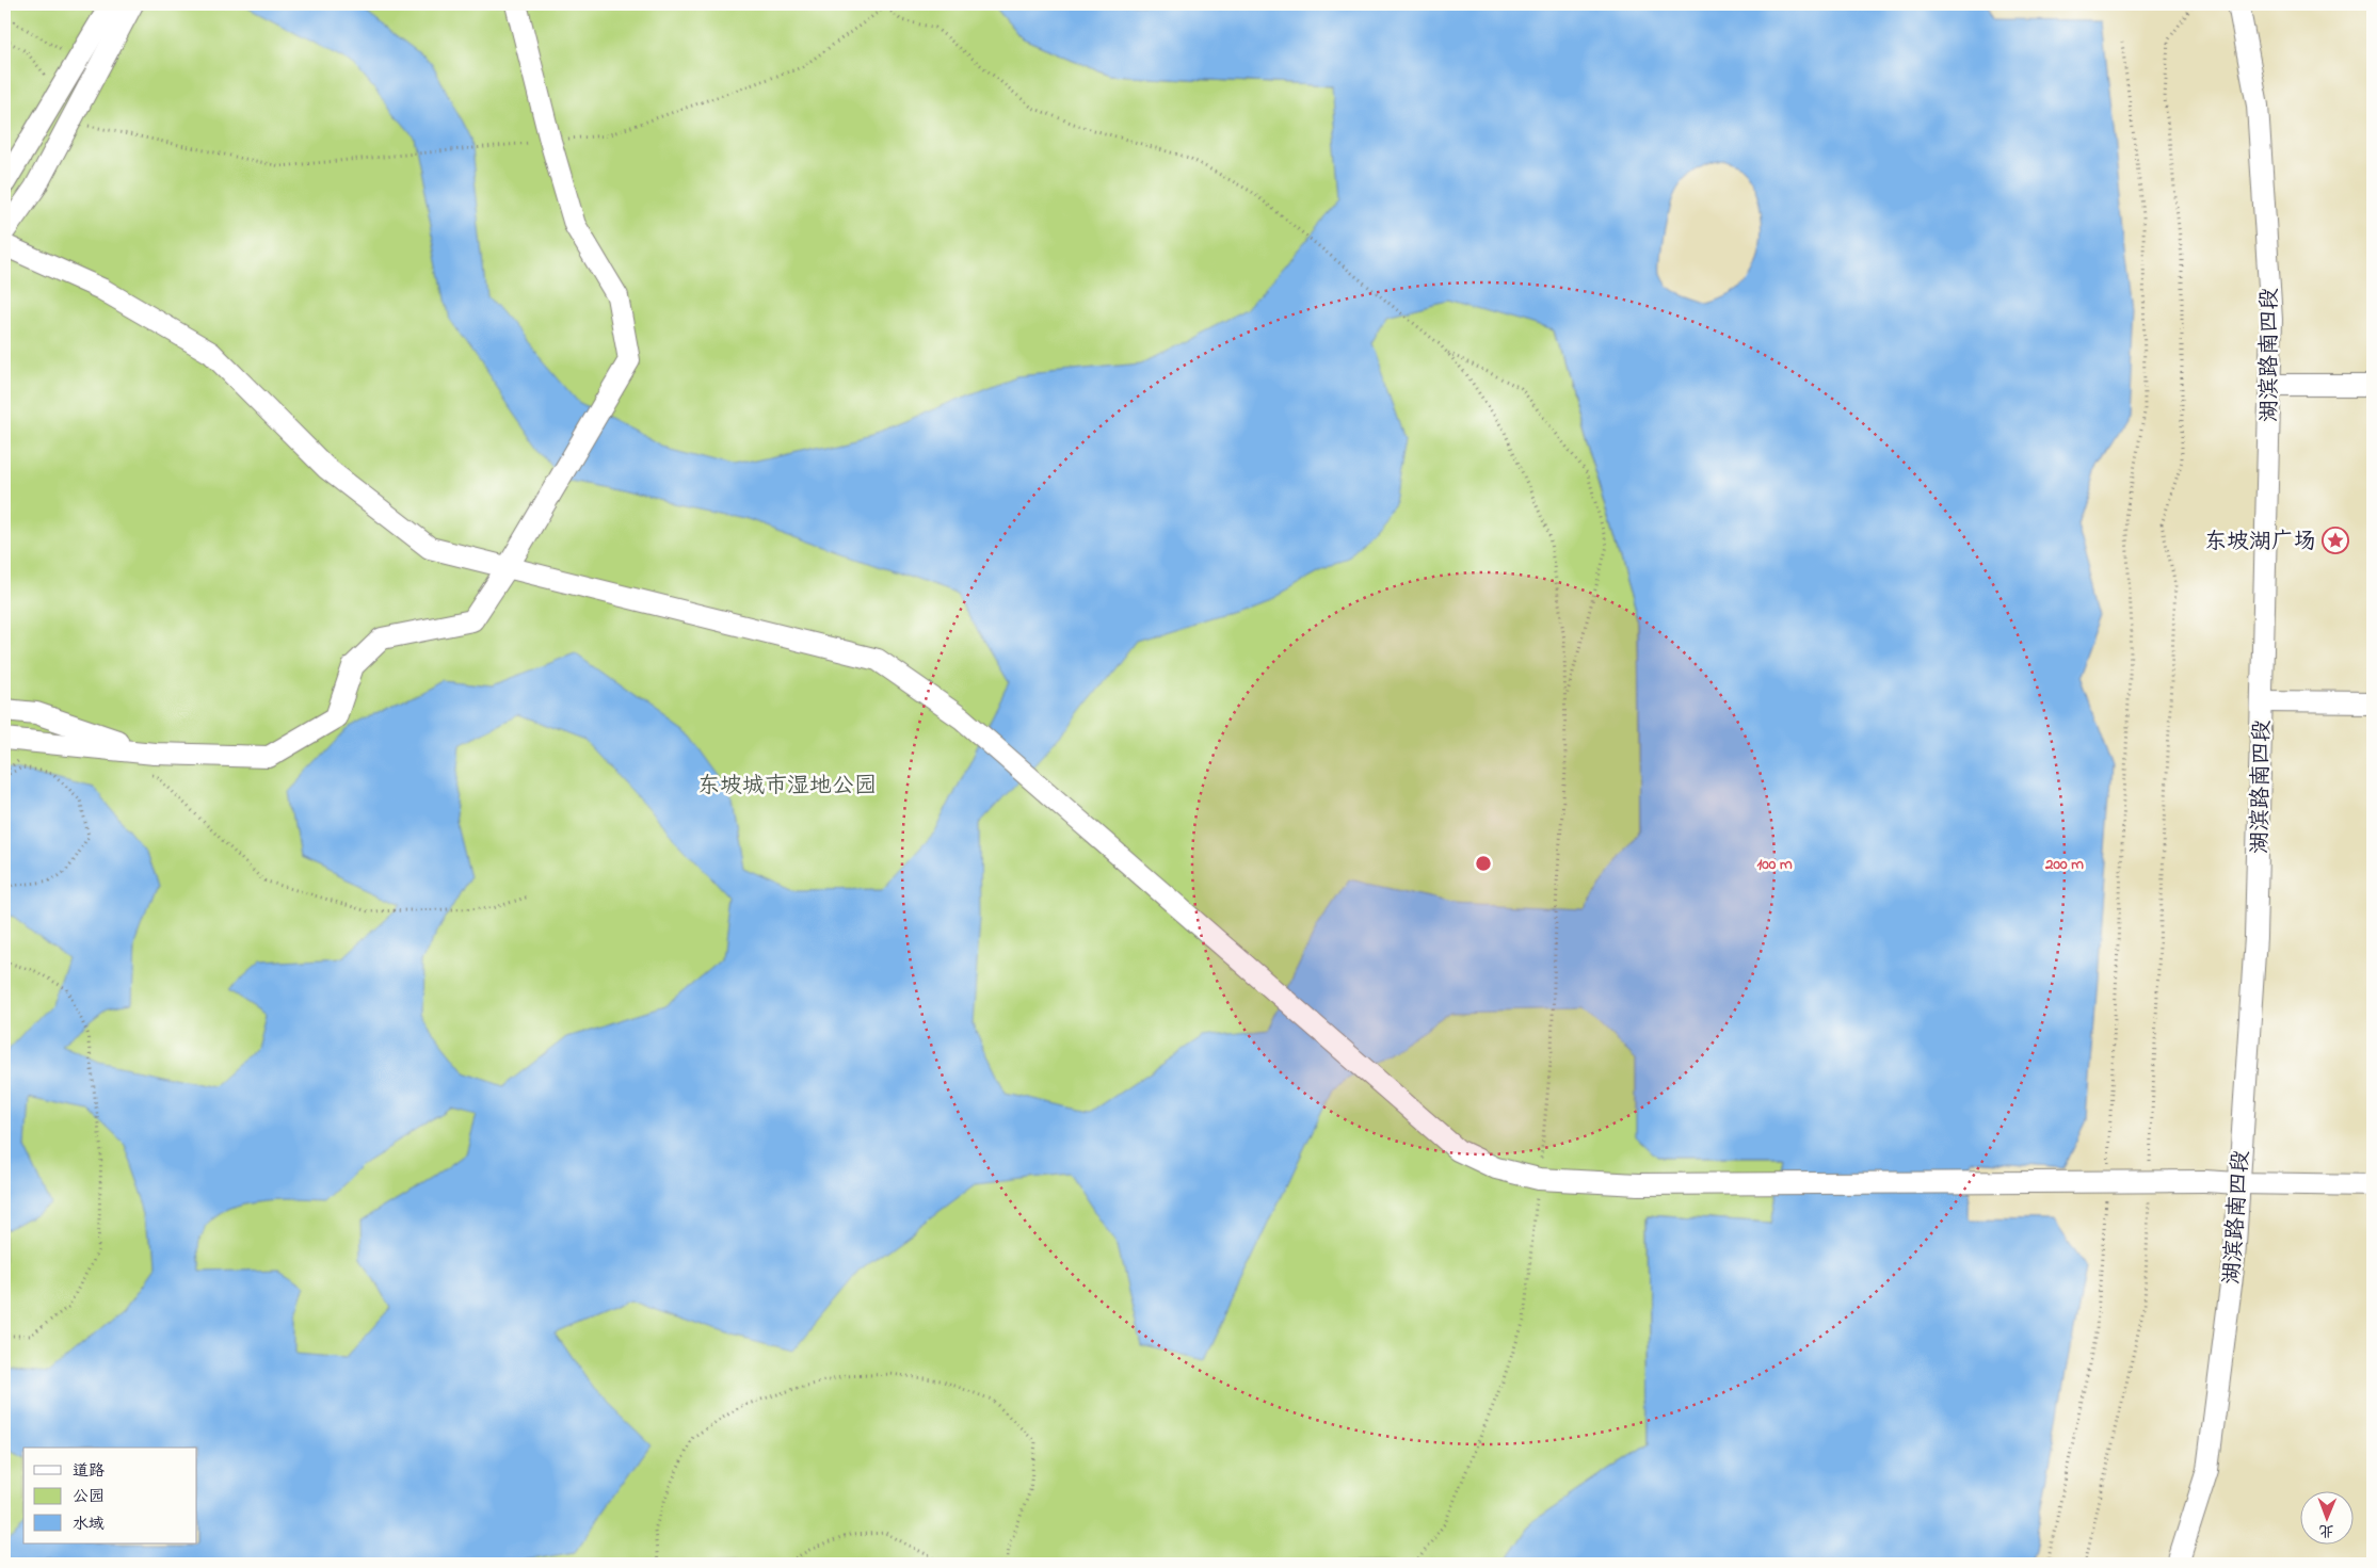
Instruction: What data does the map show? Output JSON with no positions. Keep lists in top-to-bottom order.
{
  "streets": {
    "street": ["湖滨路南四段"]
  },
  "parks": ["东坡城市湿地公园"],
  "places": {
    "place": ["东坡湖广场"]
  },
  "legend": ["道路", "公园", "水域"],
  "north": "bottom",
  "rings": ["100 m", "200 m"]
}
